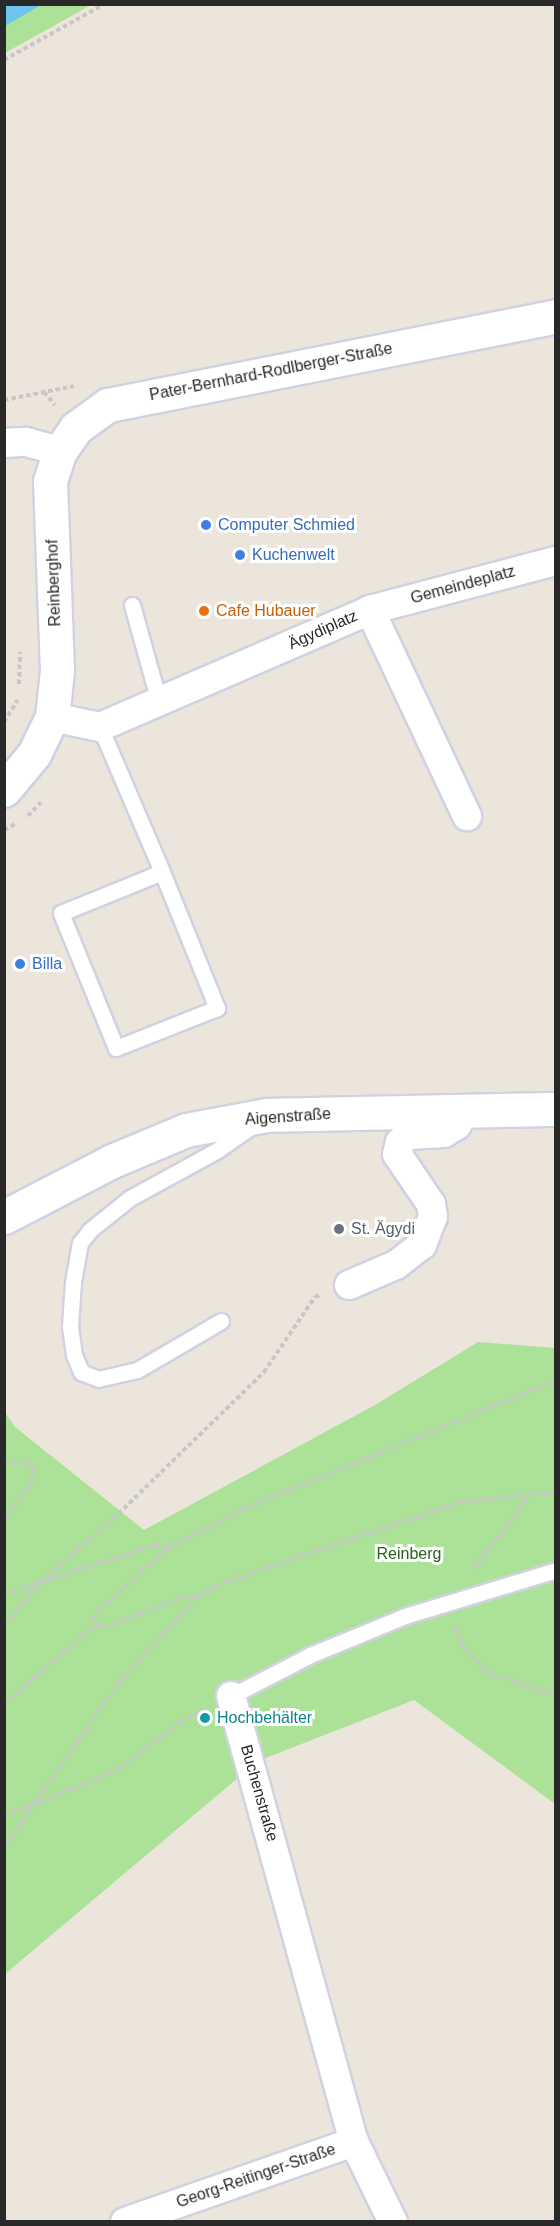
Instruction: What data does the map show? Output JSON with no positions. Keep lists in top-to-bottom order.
{
  "streets": {
    "main road": ["Pater-Bernhard-Rodlberger-Straße", "Reinberghof", "Aigenstraße"],
    "street": [
      "Gemeindeplatz",
      "Ägydiplatz",
      "Buchenstraße",
      "Georg-Reitinger-Straße"
    ]
  },
  "crossings": [
    ["Pater-Bernhard-Rodlberger-Straße", "Reinberghof"],
    ["Gemeindeplatz", "Ägydiplatz"],
    ["Buchenstraße", "Georg-Reitinger-Straße"]
  ],
  "parks": ["Reinberg"],
  "places": [
    "Computer Schmied",
    "Kuchenwelt",
    "Cafe Hubauer",
    "Billa",
    "St. Ägydi",
    "Hochbehälter"
  ]
}
